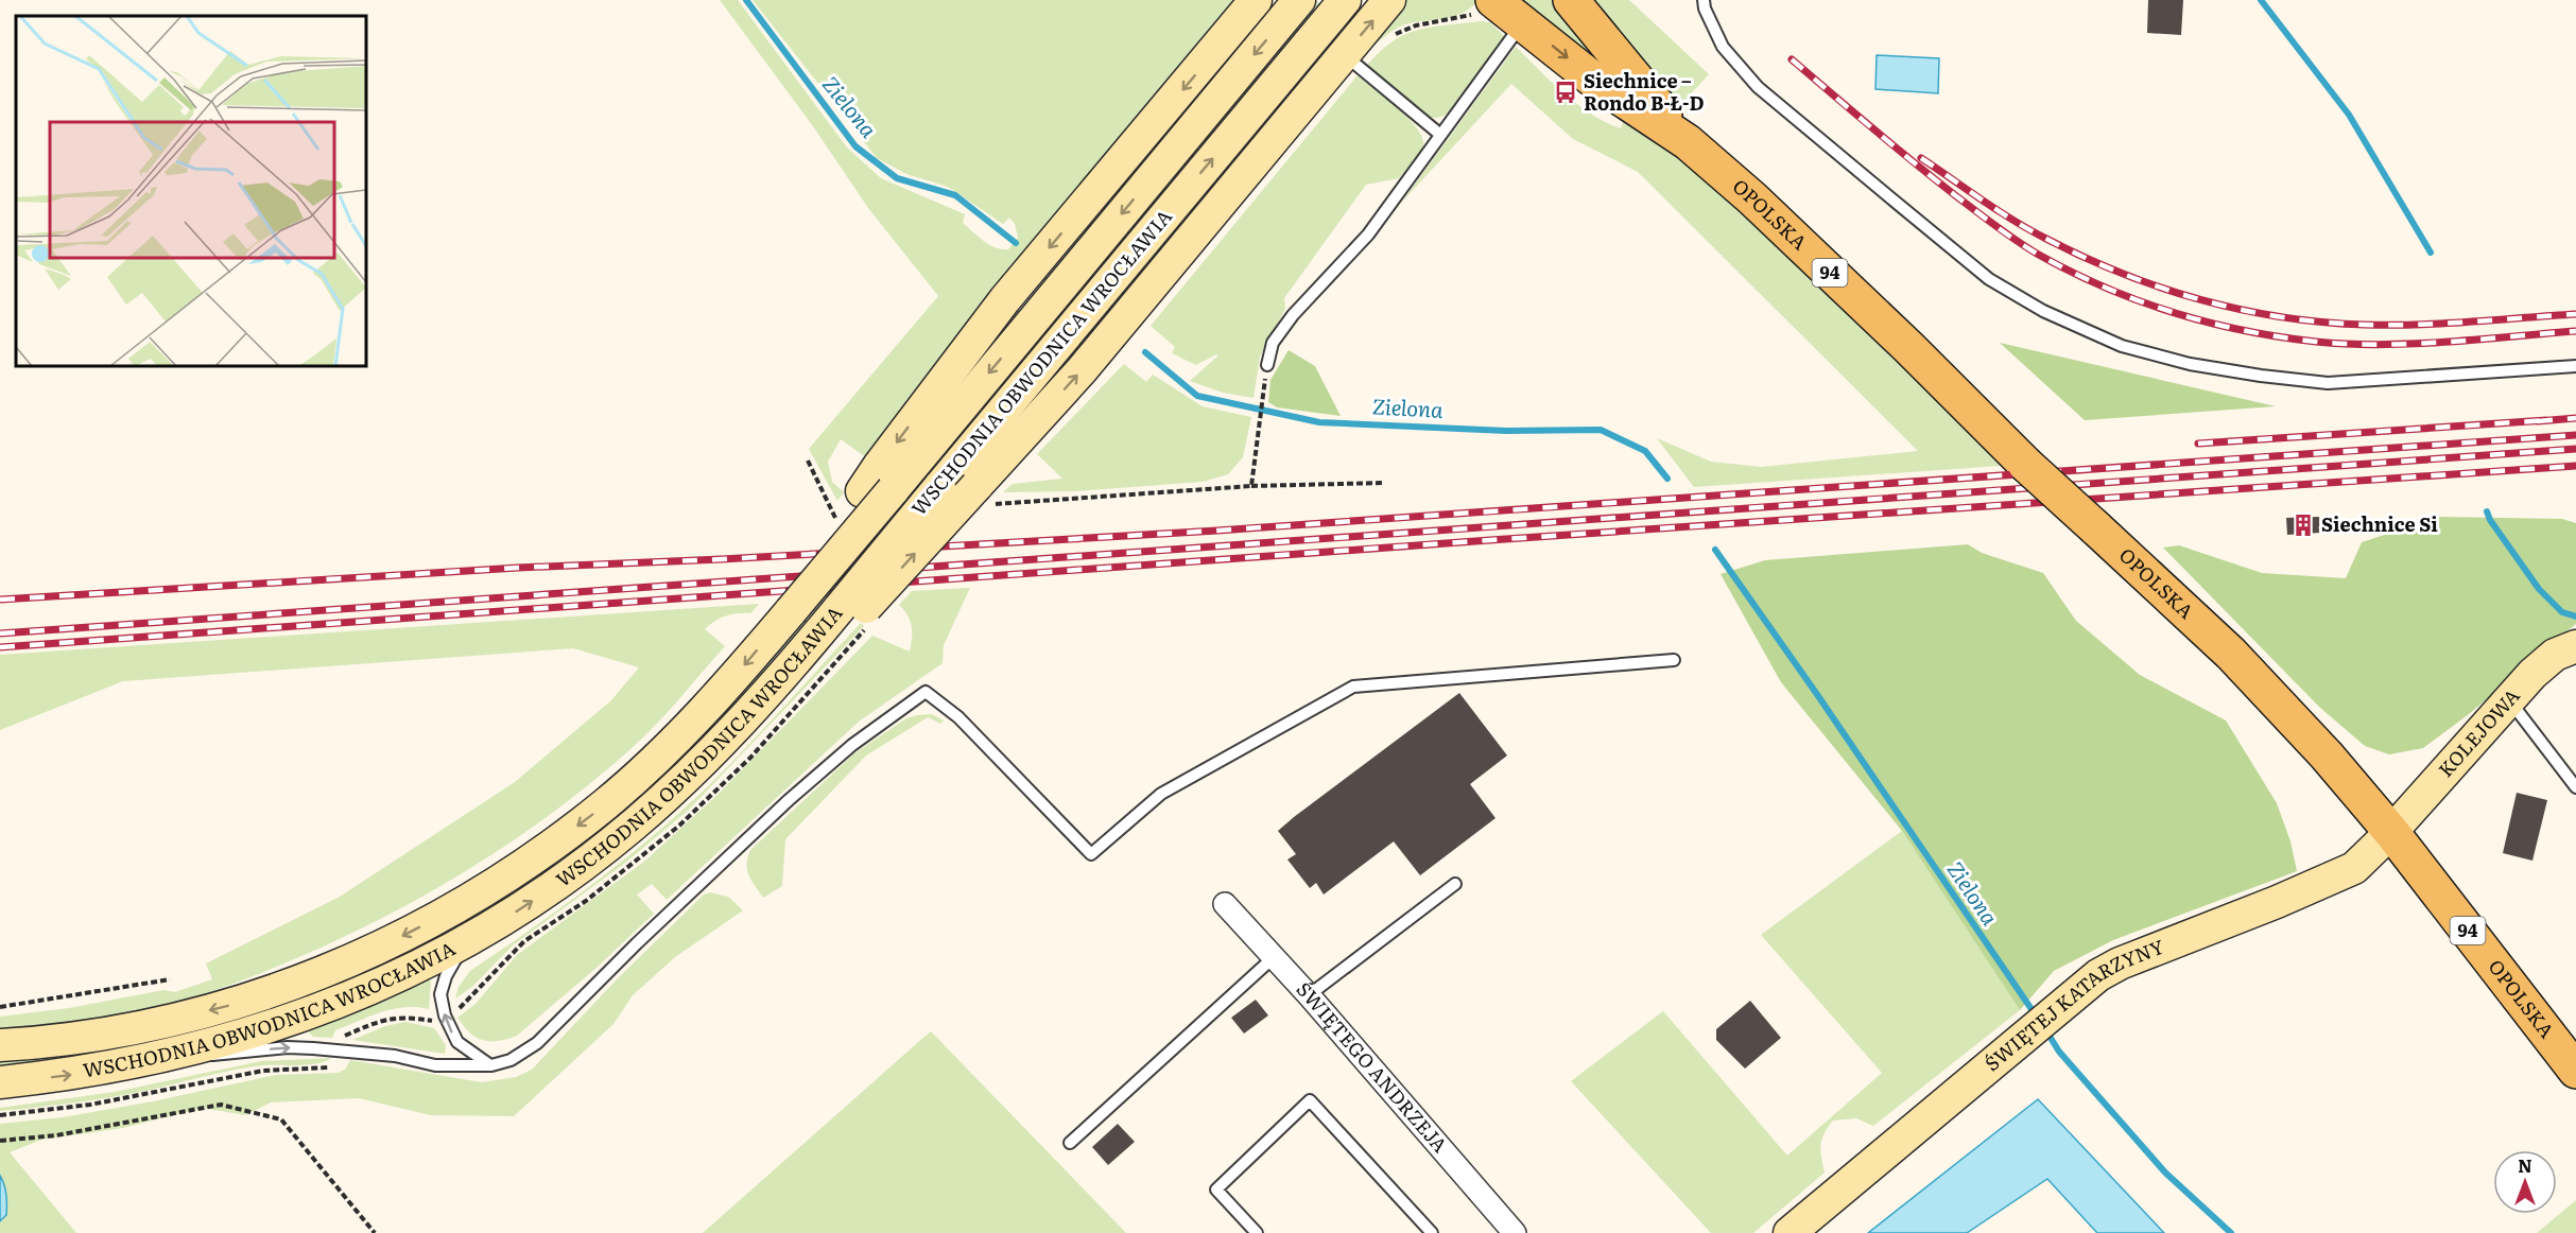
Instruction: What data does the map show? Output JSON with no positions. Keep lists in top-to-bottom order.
{
  "streets": {
    "main road": [
      "OPOLSKA",
      "94",
      "WSCHODNIA OBWODNICA WROCŁAWIA",
      "KOLEJOWA",
      "ŚWIĘTEJ KATARZYNY"
    ],
    "street": ["ŚWIĘTEGO ANDRZEJA"]
  },
  "crossings": [
    ["OPOLSKA", "KOLEJOWA"],
    ["OPOLSKA", "ŚWIĘTEJ KATARZYNY"],
    ["KOLEJOWA", "ŚWIĘTEJ KATARZYNY"]
  ],
  "water": ["Zielona"],
  "places": {
    "bus stop": ["Siechnice – Rondo B-Ł-D"],
    "building": ["Siechnice Si"]
  },
  "north": "top"
}
